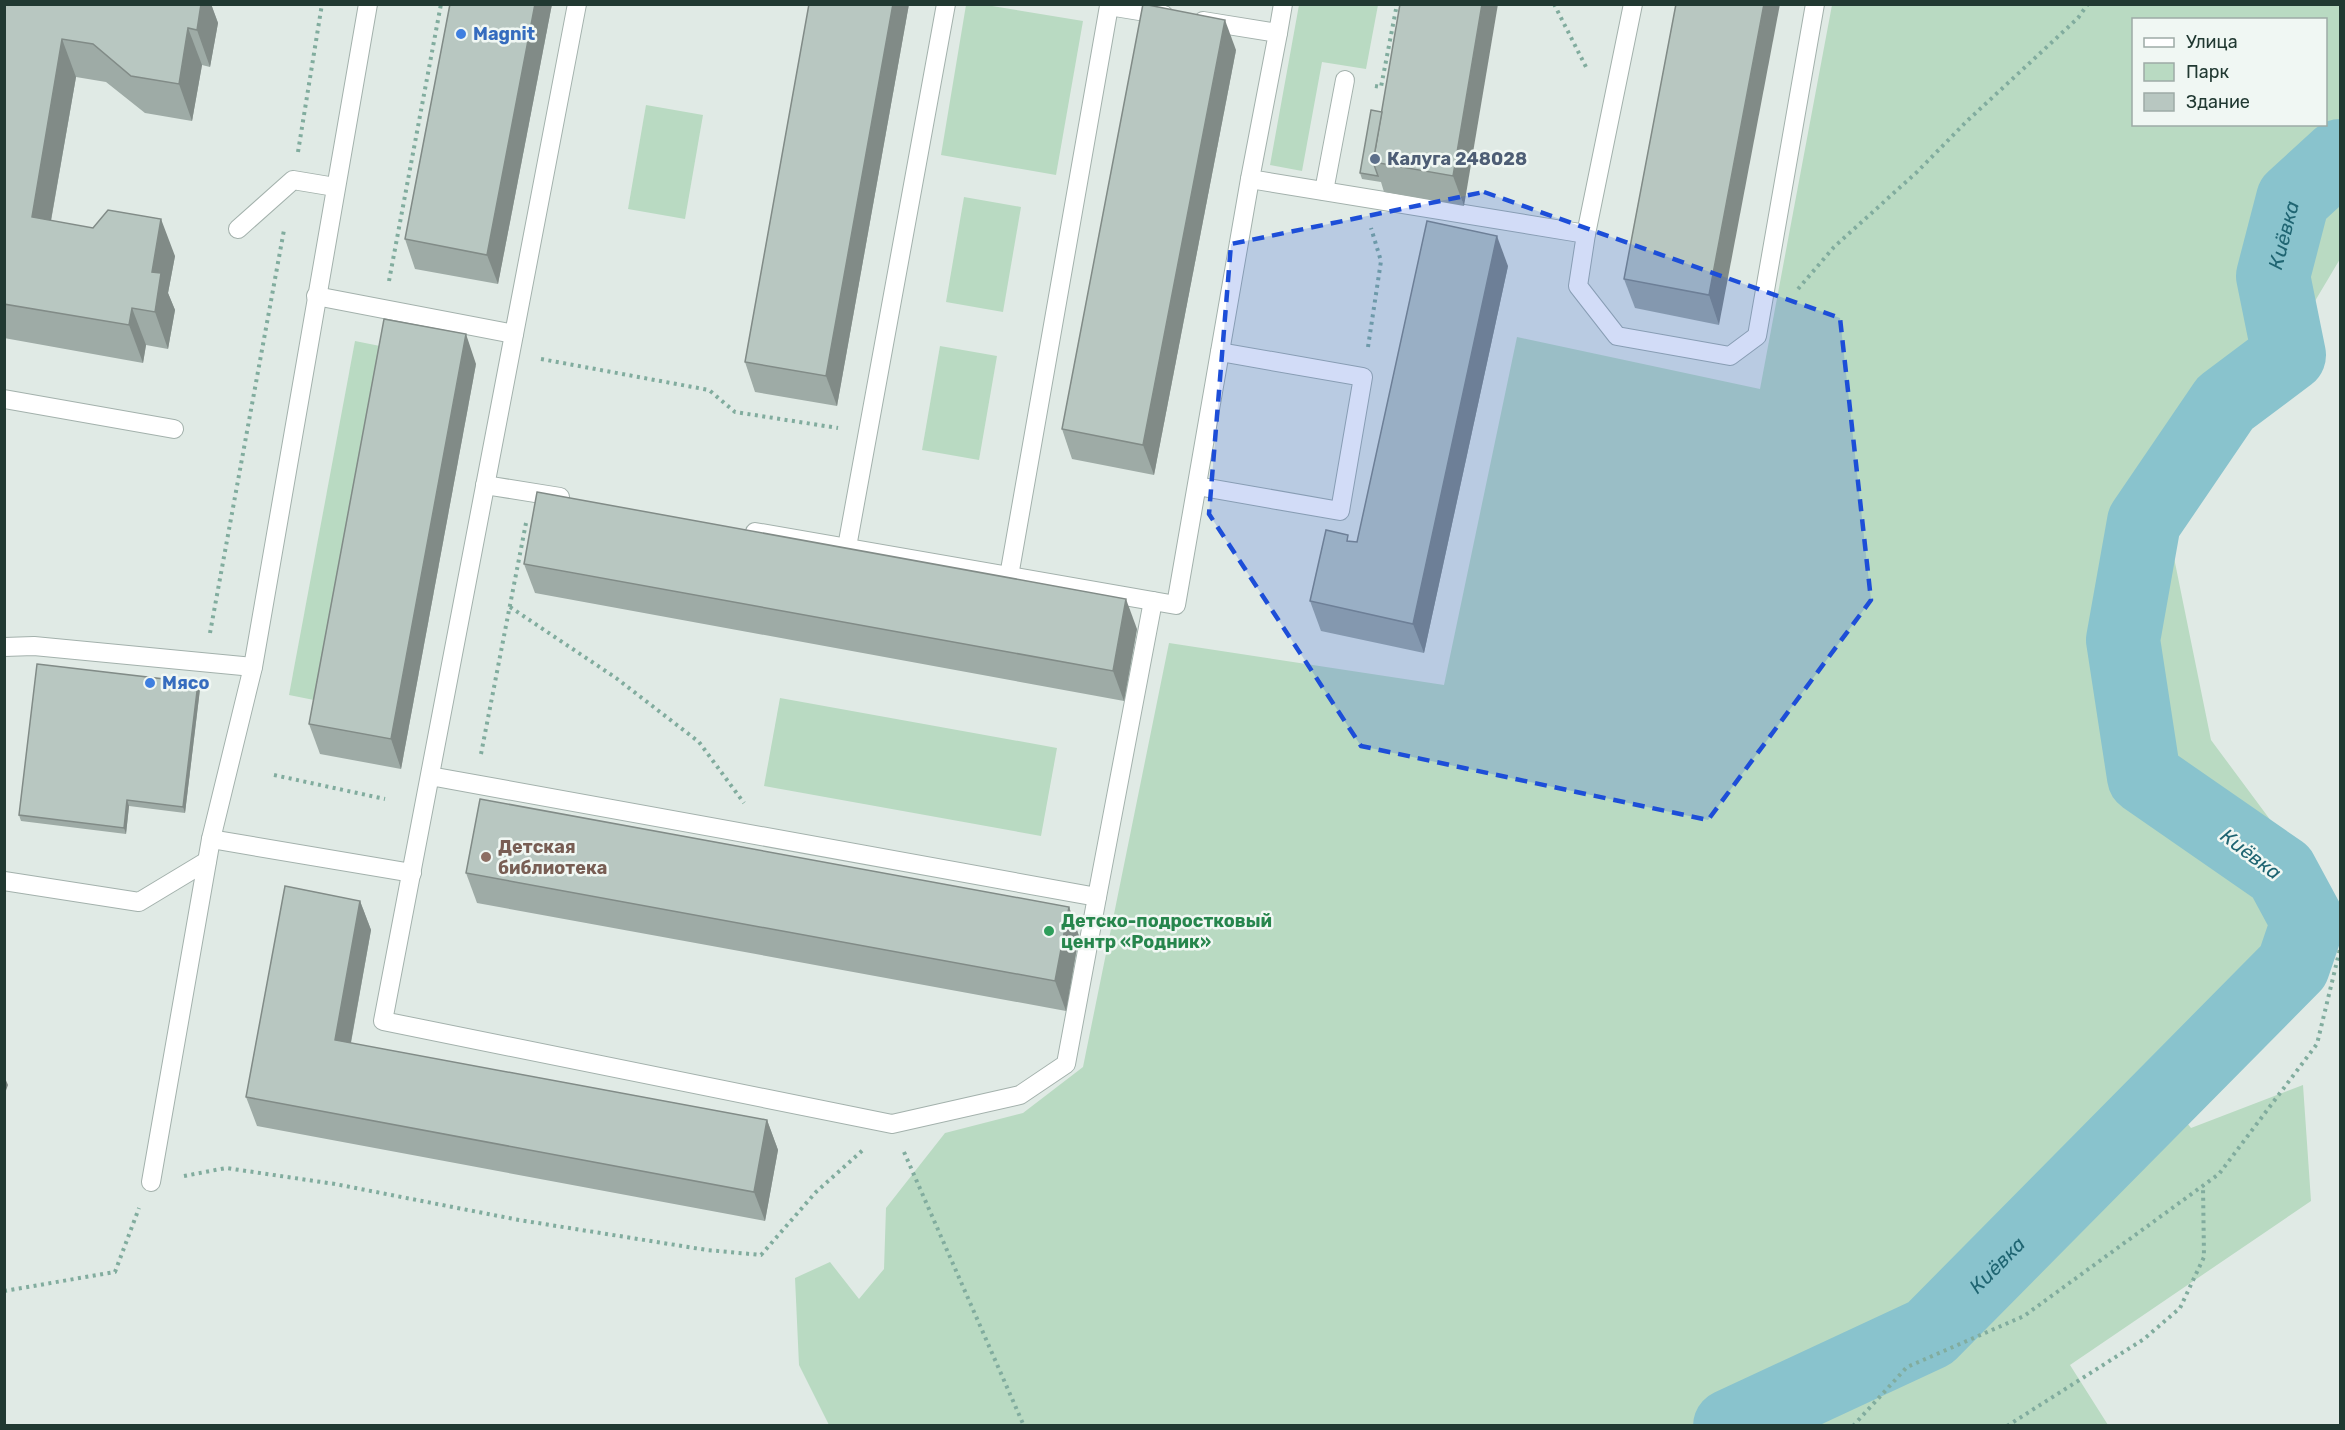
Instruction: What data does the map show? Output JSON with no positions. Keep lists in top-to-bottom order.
{
  "water": ["Киёвка"],
  "places": [
    "Magnit",
    "Калуга 248028",
    "Мясо",
    "Детская библиотека",
    "Детско-подростковый центр «Родник»"
  ],
  "legend": ["Улица", "Парк", "Здание"]
}
